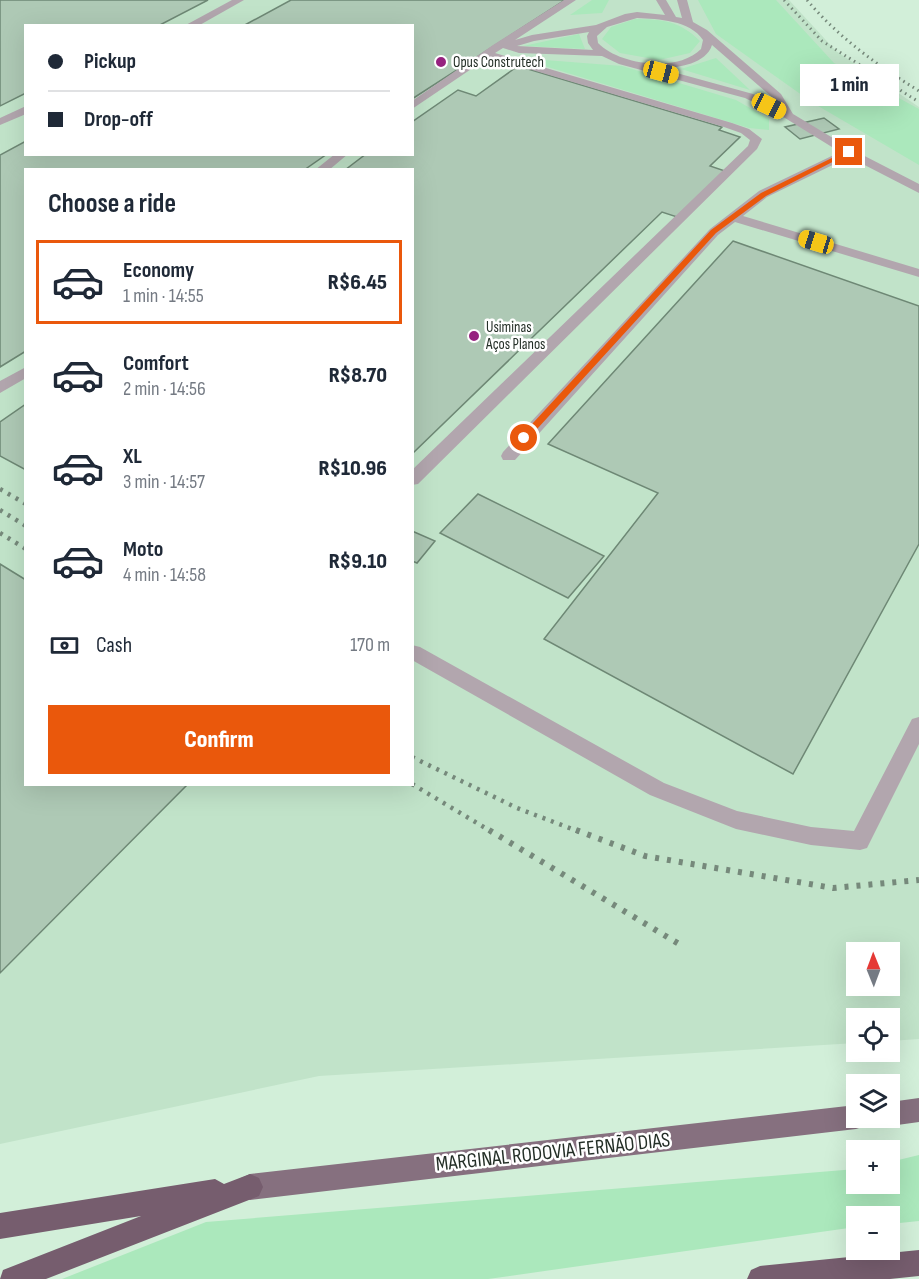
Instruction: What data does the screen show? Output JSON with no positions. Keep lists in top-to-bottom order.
{
  "streets": {
    "main road": ["MARGINAL RODOVIA FERNÃO DIAS"]
  },
  "places": ["Opus Construtech", "Usiminas Aços Planos"],
  "north": "top",
  "page": {
    "banner": ["Pickup", "Drop-off"],
    "bubble": "1 min",
    "heading": "Choose a ride",
    "list": [
      {
        "name": "Economy",
        "note": "1 min · 14:55",
        "value": "R$6.45"
      },
      {
        "name": "Comfort",
        "note": "2 min · 14:56",
        "value": "R$8.70"
      },
      {
        "name": "XL",
        "note": "3 min · 14:57",
        "value": "R$10.96"
      },
      {
        "name": "Moto",
        "note": "4 min · 14:58",
        "value": "R$9.10"
      }
    ],
    "pay": ["Cash", "170 m"],
    "buttons": "Confirm",
    "map_buttons": ["+", "−"]
  }
}
